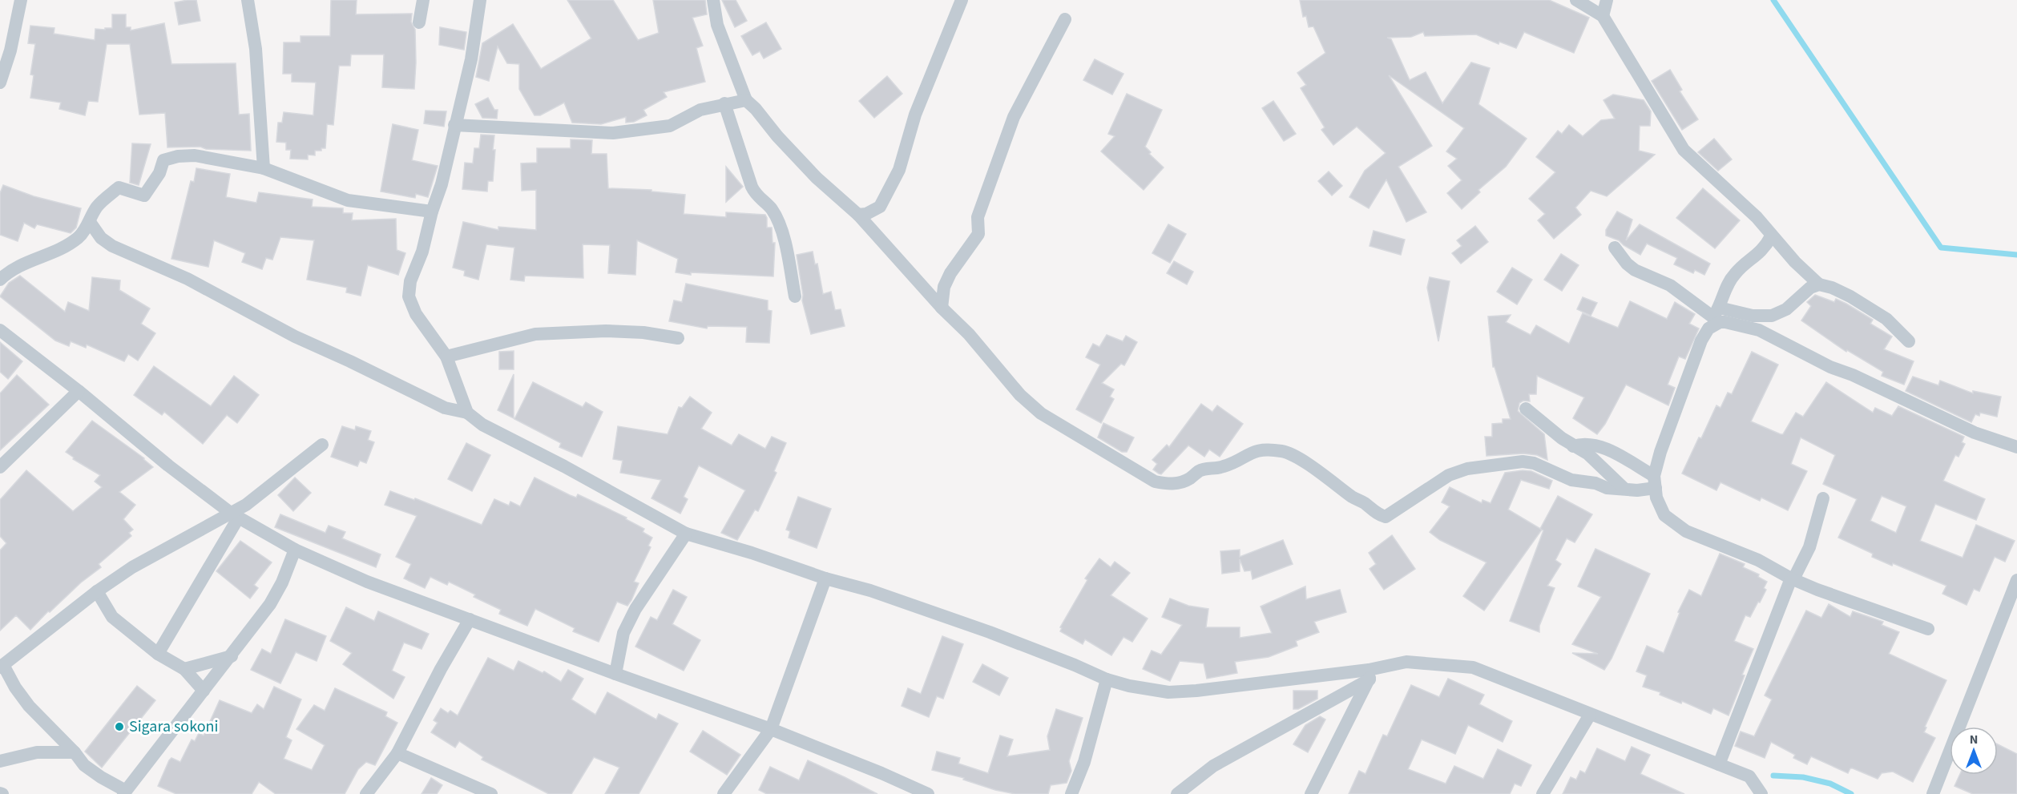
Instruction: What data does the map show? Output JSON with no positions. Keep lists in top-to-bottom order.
{
  "places": ["Sigara sokoni"],
  "north": "top"
}
